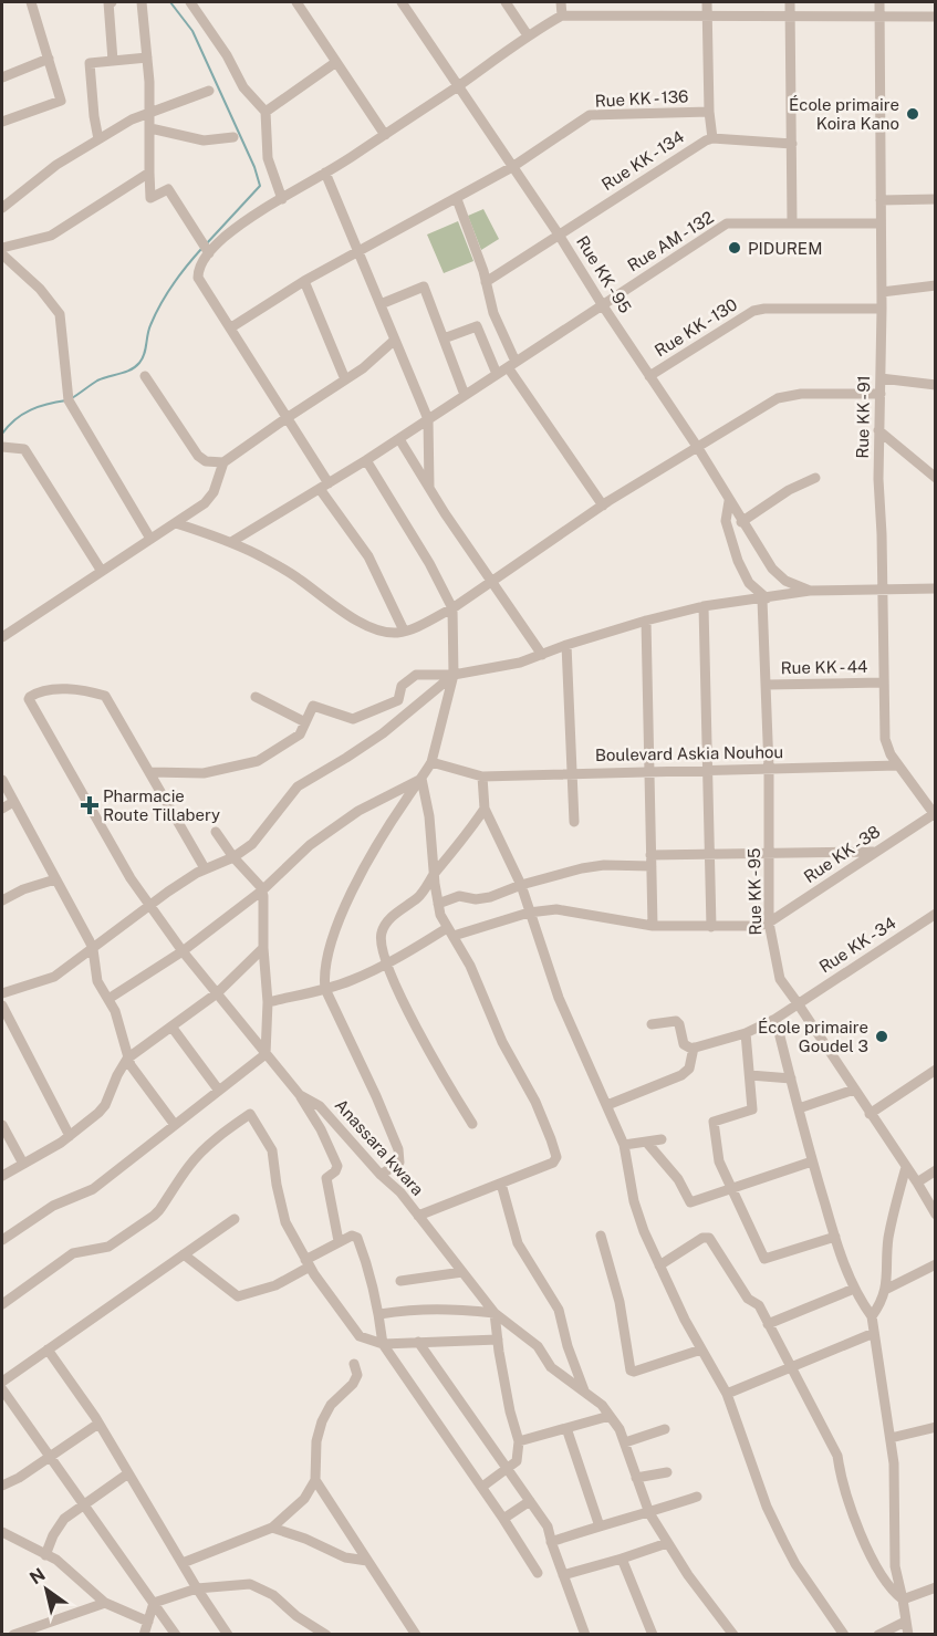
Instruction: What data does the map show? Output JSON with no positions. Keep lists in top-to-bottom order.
{
  "streets": {
    "street": [
      "Rue KK - 136",
      "Rue KK - 134",
      "Rue AM - 132",
      "Rue KK - 95",
      "Rue KK - 130",
      "Rue KK - 91",
      "Rue KK - 44",
      "Boulevard Askia Nouhou",
      "Rue KK - 38",
      "Rue KK - 34",
      "Anassara kwara"
    ]
  },
  "crossings": [
    ["Rue KK - 136", "Rue KK - 95"],
    ["Rue KK - 134", "Rue KK - 95"],
    ["Rue AM - 132", "Rue KK - 95"],
    ["Rue AM - 132", "Rue KK - 91"],
    ["Rue KK - 95", "Rue KK - 130"],
    ["Rue KK - 95", "Rue KK - 44"],
    ["Rue KK - 95", "Boulevard Askia Nouhou"],
    ["Rue KK - 95", "Rue KK - 38"],
    ["Rue KK - 95", "Rue KK - 34"],
    ["Rue KK - 130", "Rue KK - 91"],
    ["Rue KK - 91", "Rue KK - 44"],
    ["Rue KK - 91", "Boulevard Askia Nouhou"],
    ["Rue KK - 91", "Rue KK - 38"]
  ],
  "places": {
    "other": ["École primaire Koira Kano", "PIDUREM", "École primaire Goudel 3"],
    "health": ["Pharmacie Route Tillabery"]
  },
  "north": "top left"
}
